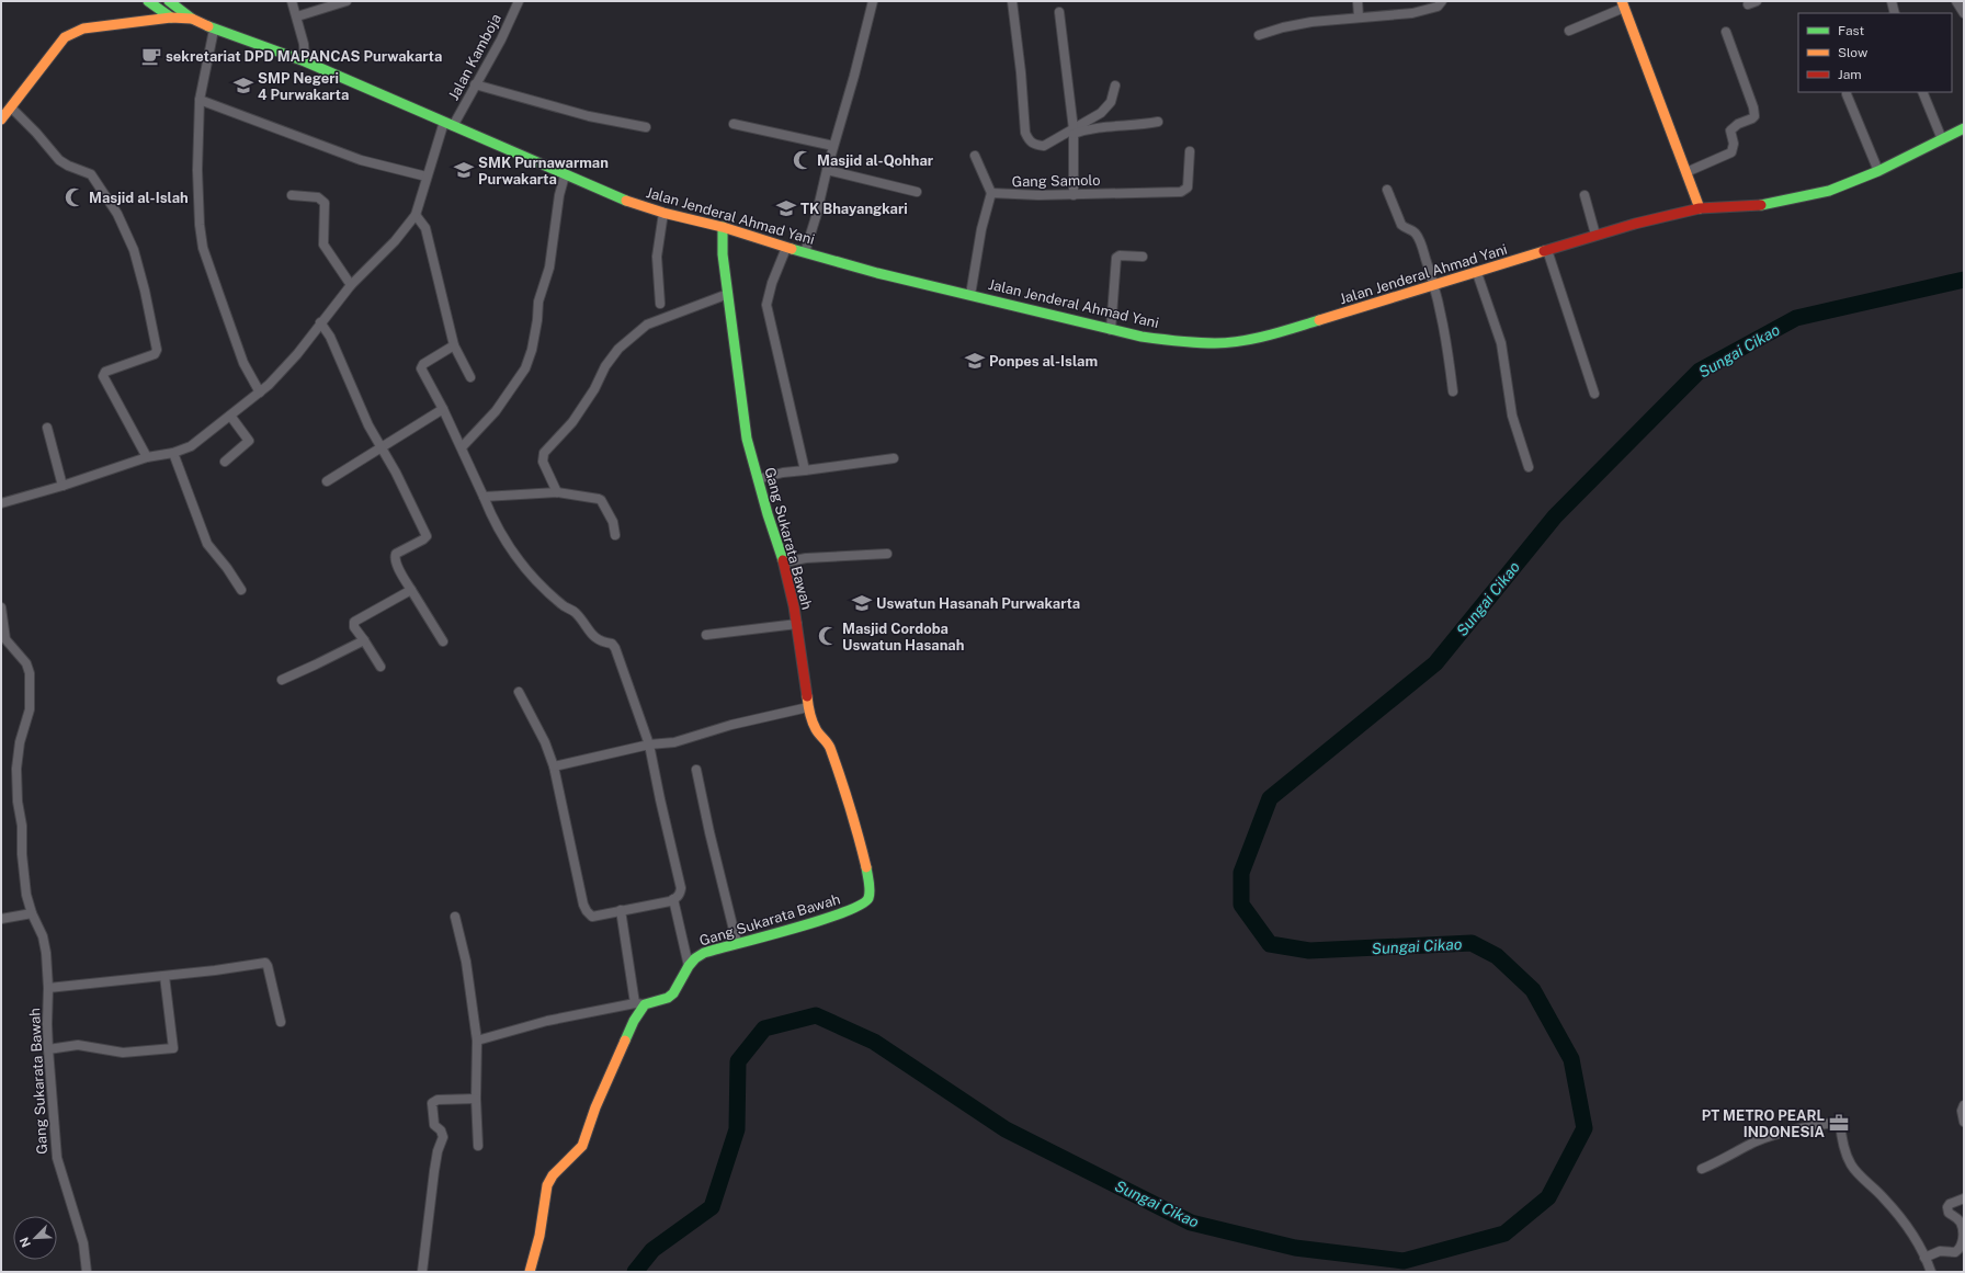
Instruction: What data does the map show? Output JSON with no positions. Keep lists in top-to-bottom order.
{
  "streets": {
    "main road": ["Jalan Jenderal Ahmad Yani", "Gang Sukarata Bawah"],
    "street": ["Jalan Kamboja", "Gang Samolo"]
  },
  "crossings": [
    ["Jalan Kamboja", "Jalan Jenderal Ahmad Yani"],
    ["Gang Samolo", "Jalan Jenderal Ahmad Yani"],
    ["Jalan Jenderal Ahmad Yani", "Gang Sukarata Bawah"]
  ],
  "water": ["Sungai Cikao"],
  "places": {
    "cafe": ["sekretariat DPD MAPANCAS Purwakarta"],
    "school or university": [
      "SMP Negeri 4 Purwakarta",
      "SMK Purnawarman Purwakarta",
      "TK Bhayangkari",
      "Ponpes al-Islam",
      "Uswatun Hasanah Purwakarta"
    ],
    "mosque": ["Masjid al-Qohhar", "Masjid al-Islah", "Masjid Cordoba Uswatun Hasanah"],
    "office": ["PT METRO PEARL INDONESIA"]
  },
  "legend": ["Fast", "Slow", "Jam"],
  "north": "bottom left"
}
